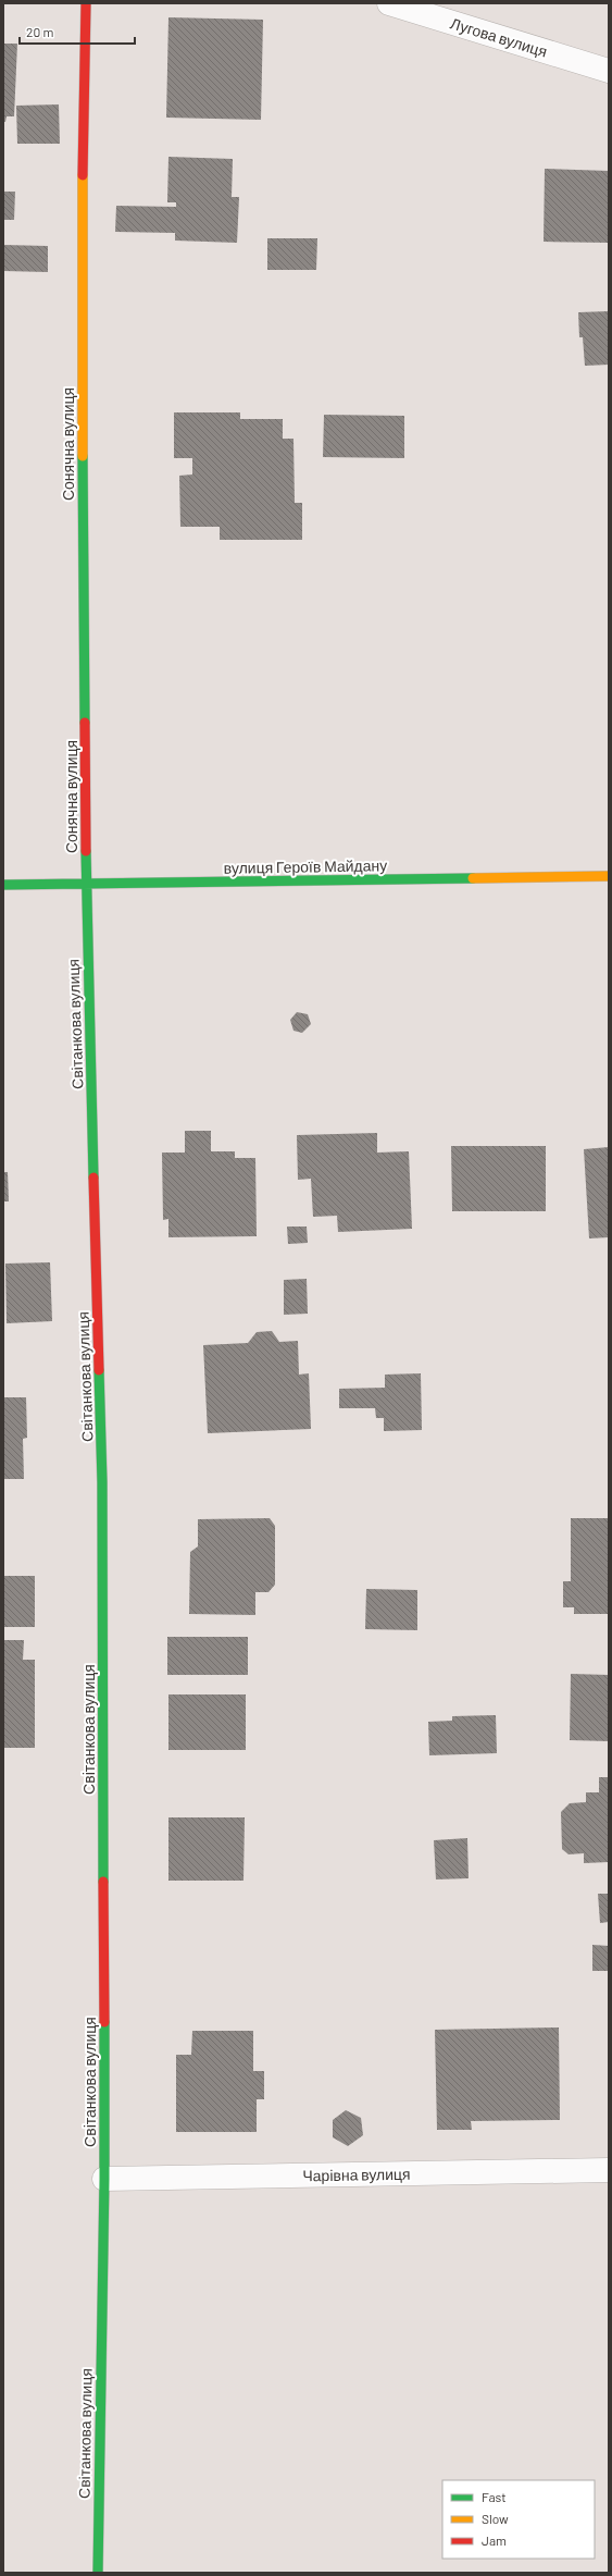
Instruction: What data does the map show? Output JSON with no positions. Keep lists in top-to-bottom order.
{
  "streets": {
    "street": [
      "Лугова вулиця",
      "Сонячна вулиця",
      "вулиця Героїв Майдану",
      "Світанкова вулиця",
      "Чарівна вулиця"
    ]
  },
  "crossings": [
    ["Сонячна вулиця", "вулиця Героїв Майдану"],
    ["Сонячна вулиця", "Світанкова вулиця"],
    ["вулиця Героїв Майдану", "Світанкова вулиця"],
    ["Світанкова вулиця", "Чарівна вулиця"]
  ],
  "legend": ["Fast", "Slow", "Jam"],
  "scale_bar": "20 m"
}
